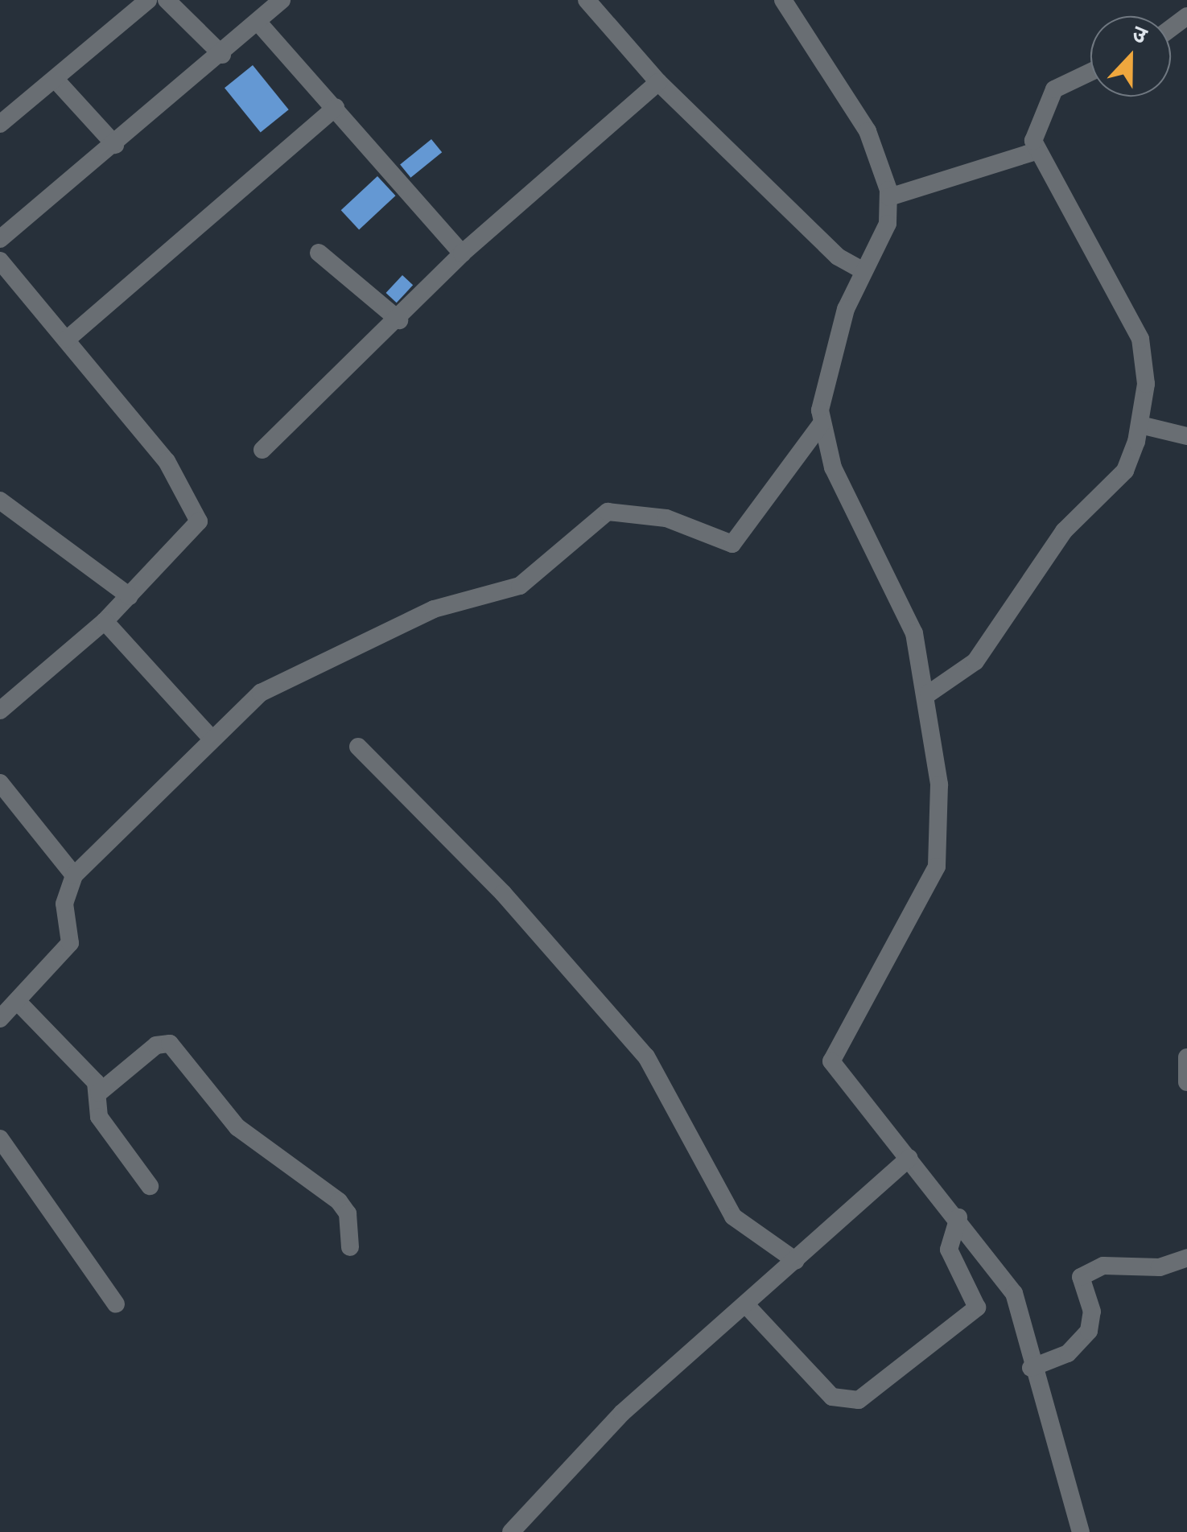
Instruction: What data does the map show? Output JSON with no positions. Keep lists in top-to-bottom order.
{
  "north": "top"
}
